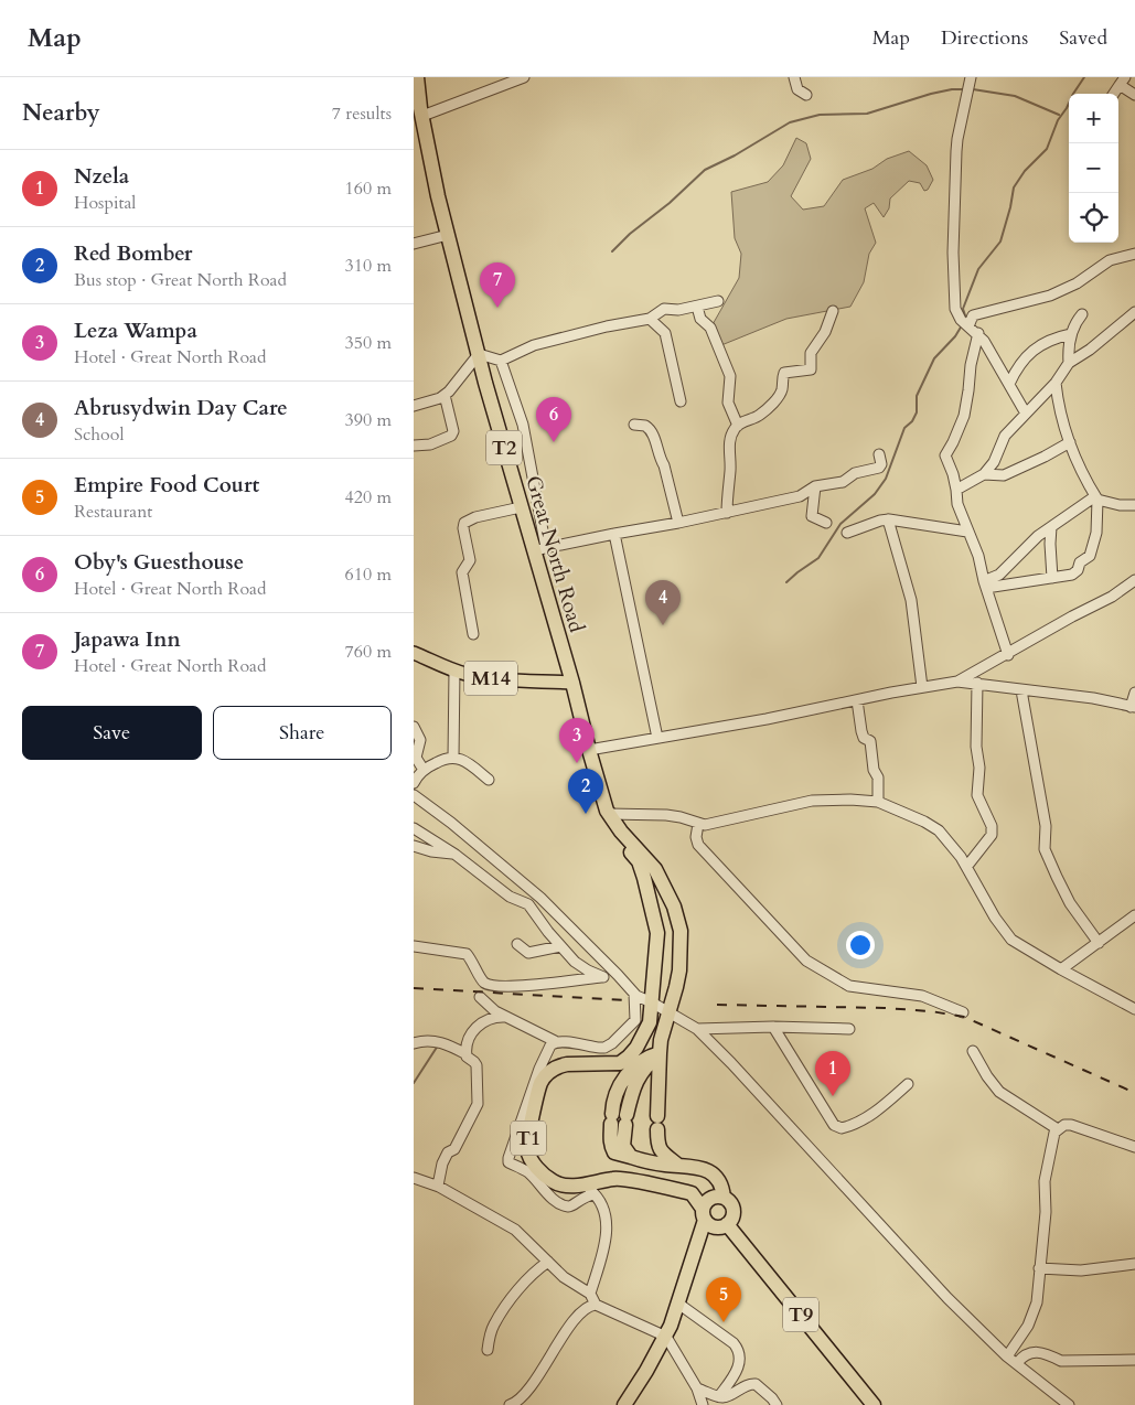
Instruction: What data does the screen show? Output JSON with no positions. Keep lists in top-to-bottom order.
{
  "streets": {
    "highway": [
      "T2",
      "Great North Road",
      "T1",
      "T9"
    ],
    "main road": ["M14"]
  },
  "crossings": [
    ["Great North Road", "M14"],
    ["Great North Road", "T1"],
    ["T1", "T9"]
  ],
  "page": {
    "header": "Map",
    "nav": ["Map", "Directions", "Saved"],
    "heading": ["Nearby", "7 results"],
    "map_buttons": ["+", "−"],
    "list": [
      {
        "mark": "1",
        "name": "Nzela",
        "note": "Hospital",
        "value": "160 m"
      },
      {
        "mark": "2",
        "name": "Red Bomber",
        "note": "Bus stop · Great North Road",
        "value": "310 m"
      },
      {
        "mark": "3",
        "name": "Leza Wampa",
        "note": "Hotel · Great North Road",
        "value": "350 m"
      },
      {
        "mark": "4",
        "name": "Abrusydwin Day Care",
        "note": "School",
        "value": "390 m"
      },
      {
        "mark": "5",
        "name": "Empire Food Court",
        "note": "Restaurant",
        "value": "420 m"
      },
      {
        "mark": "6",
        "name": "Oby's Guesthouse",
        "note": "Hotel · Great North Road",
        "value": "610 m"
      },
      {
        "mark": "7",
        "name": "Japawa Inn",
        "note": "Hotel · Great North Road",
        "value": "760 m"
      }
    ],
    "pins": [
      "7",
      "6",
      "4",
      "3",
      "2",
      "1",
      "5"
    ],
    "buttons": ["Save", "Share"]
  }
}
